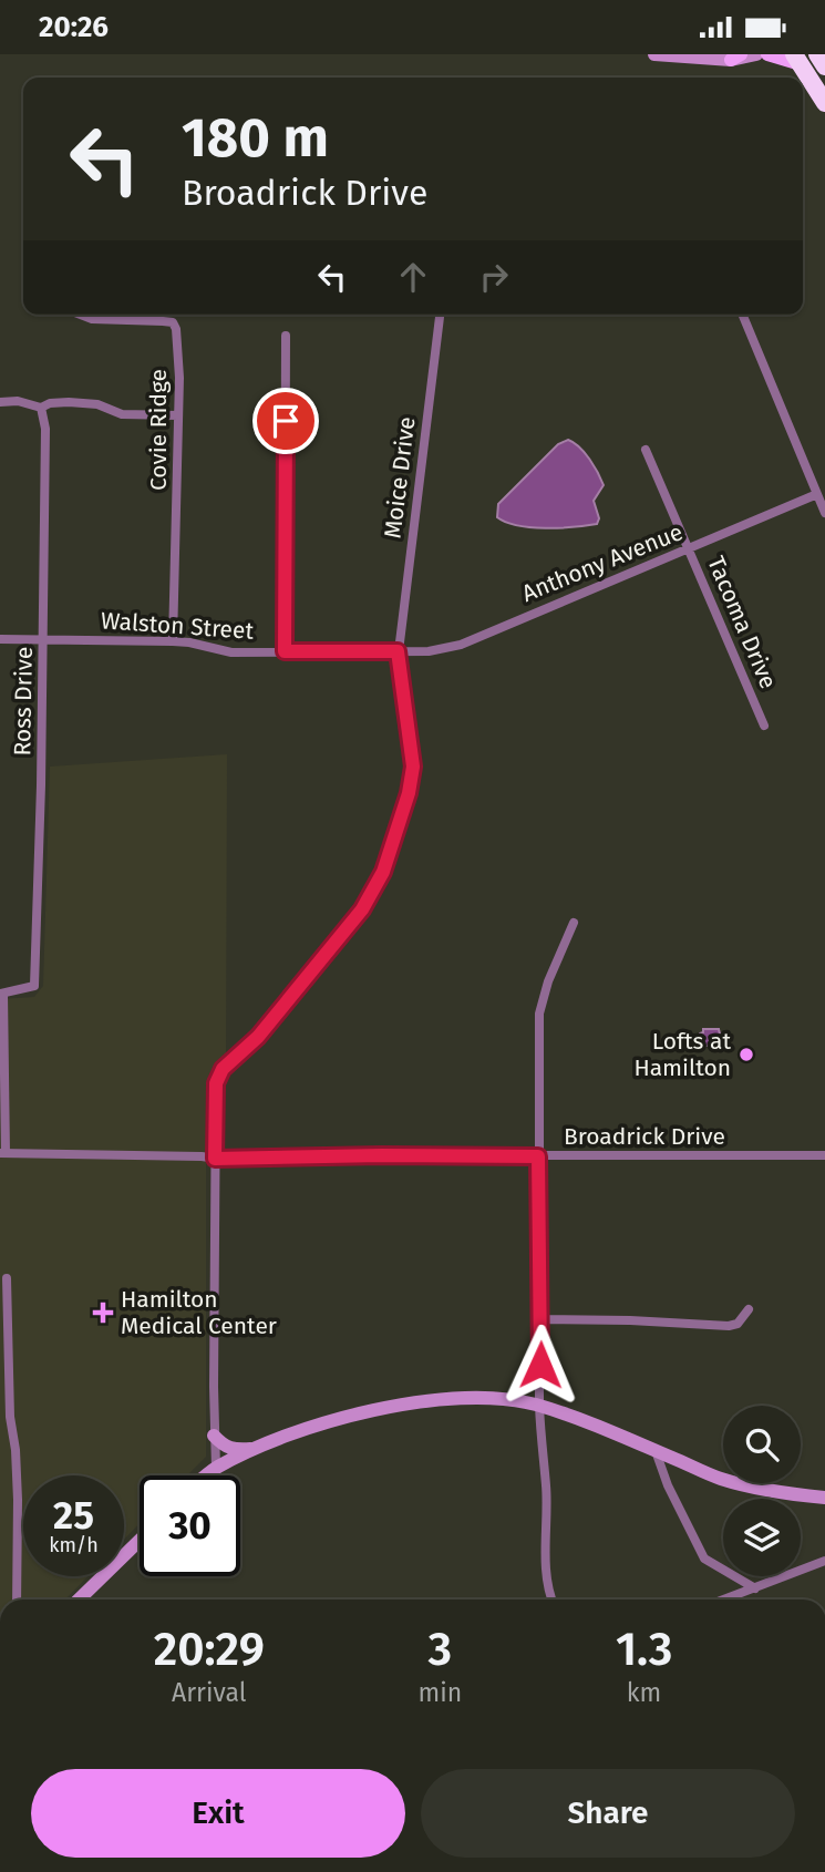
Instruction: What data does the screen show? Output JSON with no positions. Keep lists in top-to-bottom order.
{
  "streets": {
    "street": [
      "Covie Ridge",
      "Moice Drive",
      "Anthony Avenue",
      "Tacoma Drive",
      "Walston Street",
      "Ross Drive",
      "Broadrick Drive"
    ]
  },
  "crossings": [
    ["Covie Ridge", "Walston Street"],
    ["Moice Drive", "Anthony Avenue"],
    ["Moice Drive", "Walston Street"],
    ["Moice Drive", "Broadrick Drive"],
    ["Anthony Avenue", "Tacoma Drive"],
    ["Anthony Avenue", "Walston Street"],
    ["Walston Street", "Ross Drive"]
  ],
  "places": {
    "other": ["Lofts at Hamilton"],
    "health": ["Hamilton Medical Center"]
  },
  "page": {
    "status": "20:26",
    "turn": ["180 m", "Broadrick Drive"],
    "speed": "25 km/h",
    "limit": "30",
    "eta": [
      "20:29",
      "Arrival",
      "3",
      "min",
      "1.3",
      "km"
    ],
    "buttons": ["Exit", "Share"]
  }
}
